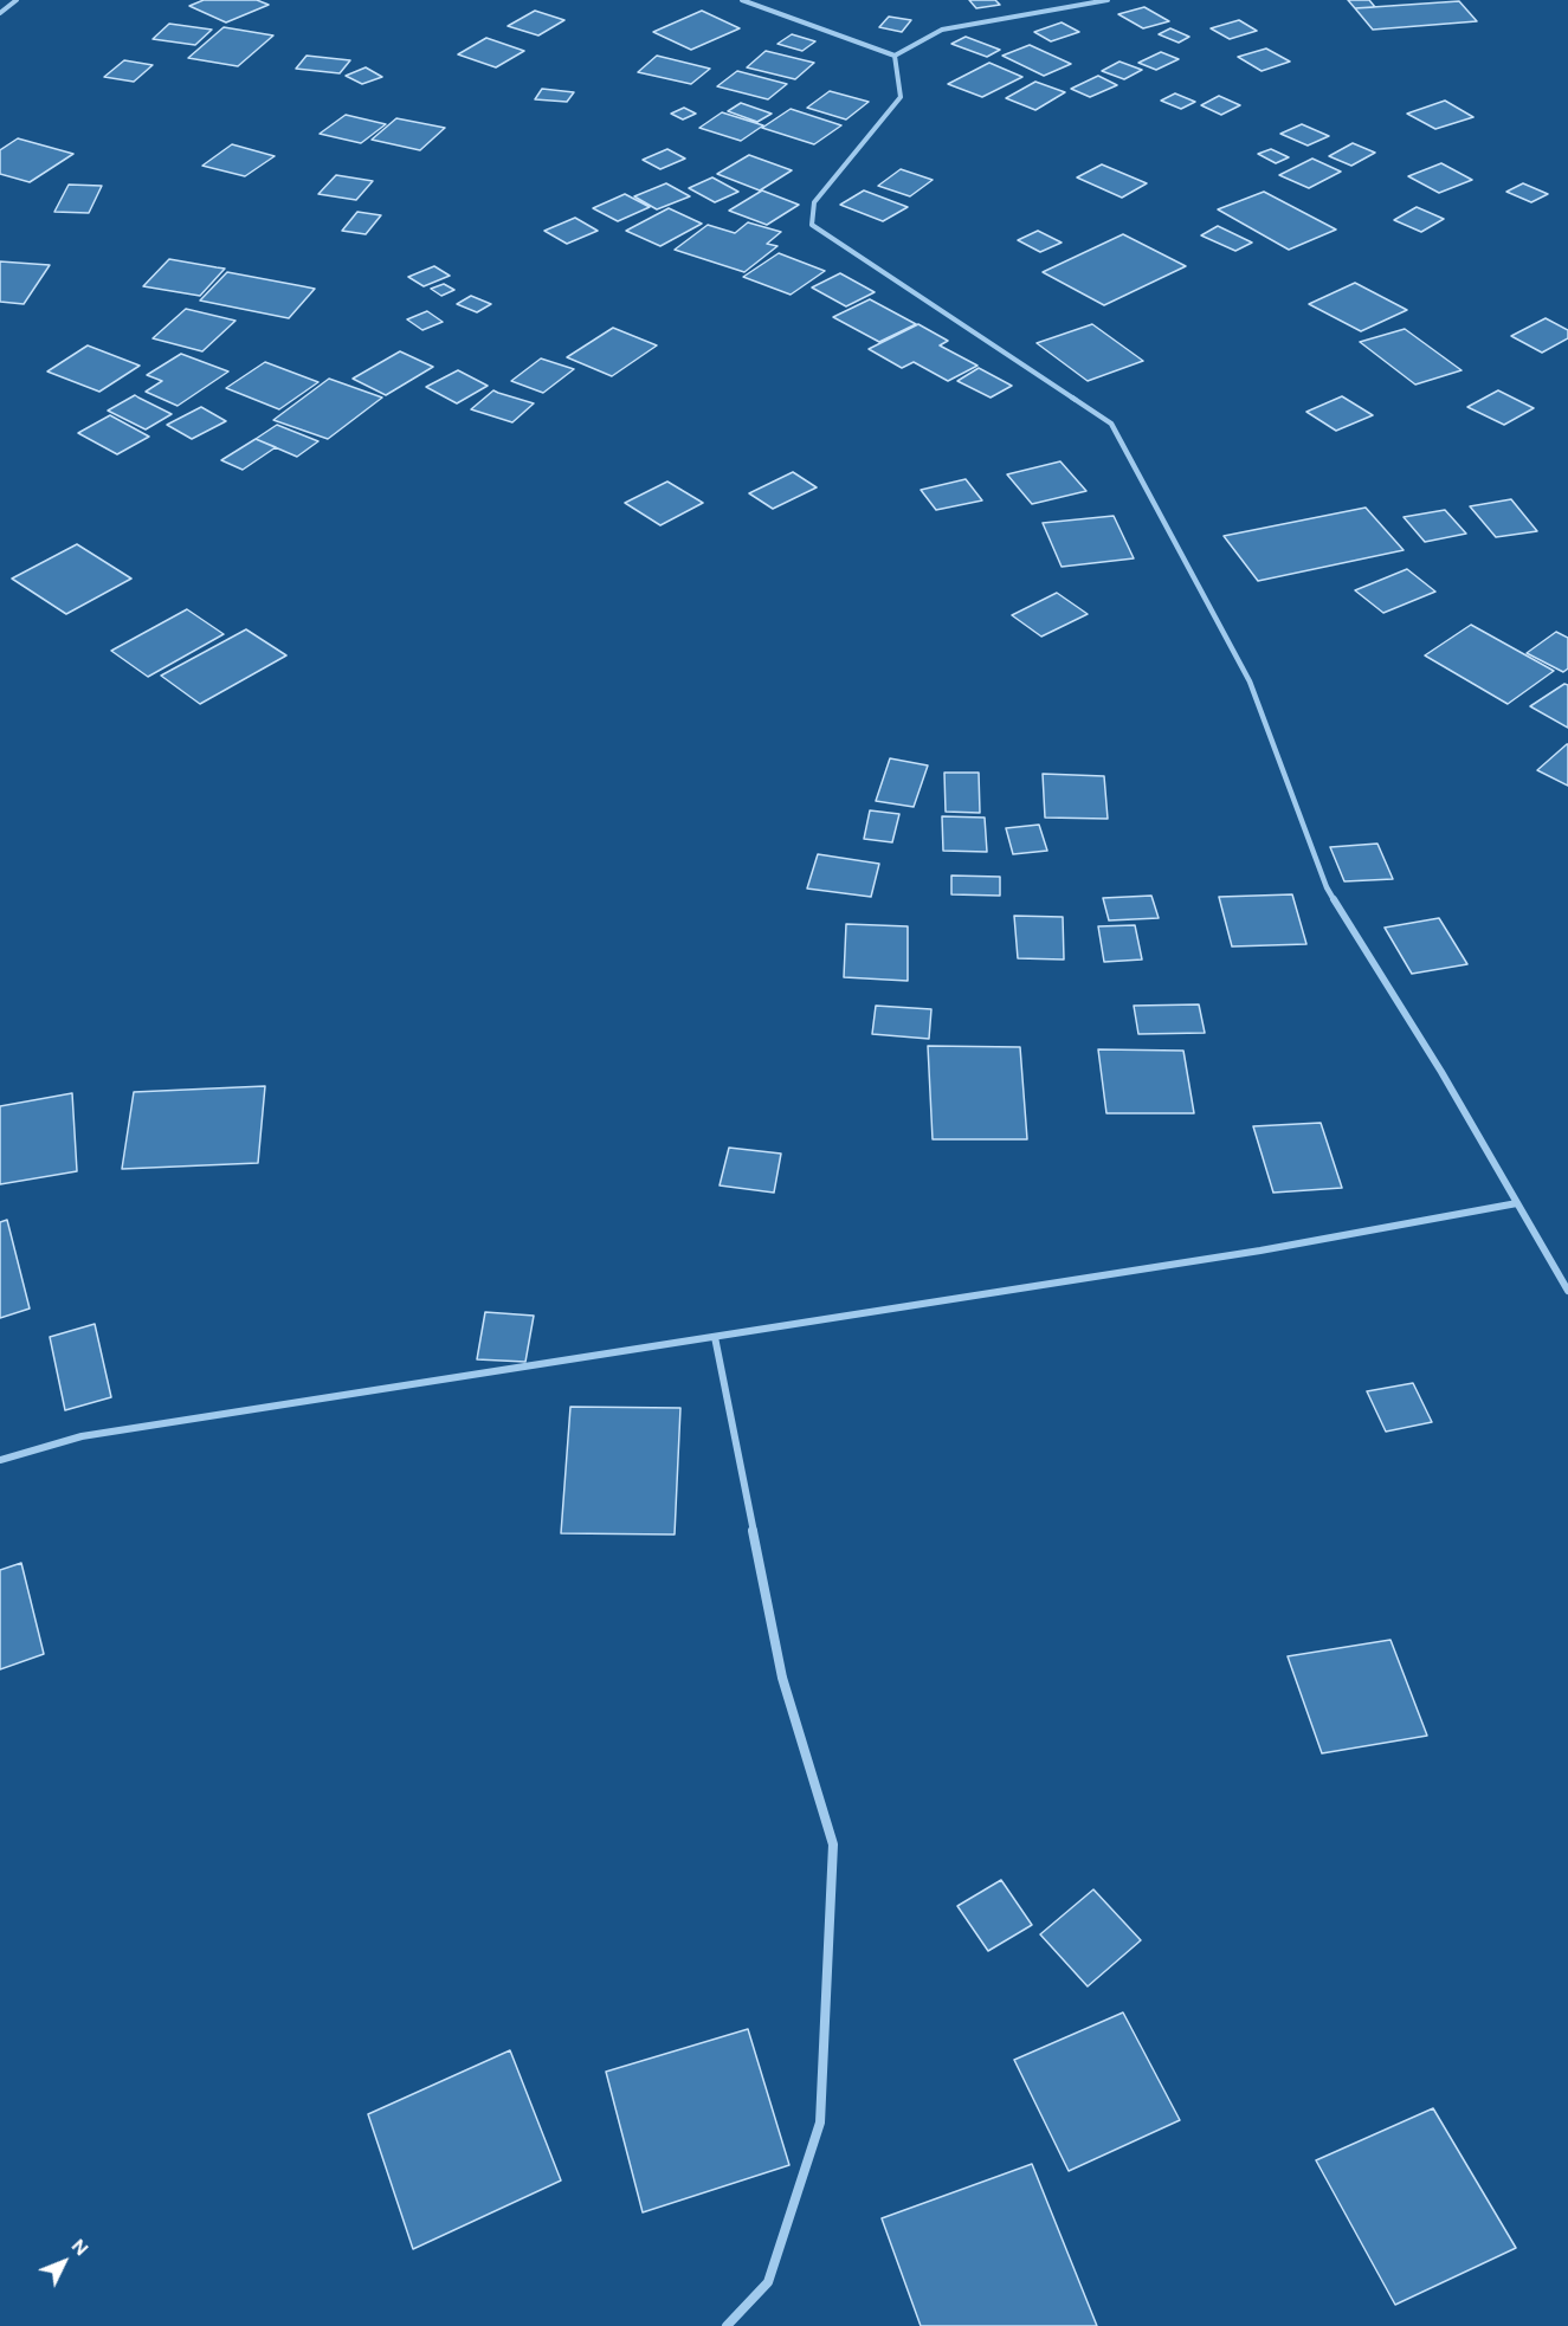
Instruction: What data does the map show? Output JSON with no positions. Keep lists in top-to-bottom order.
{
  "north": "top right"
}
